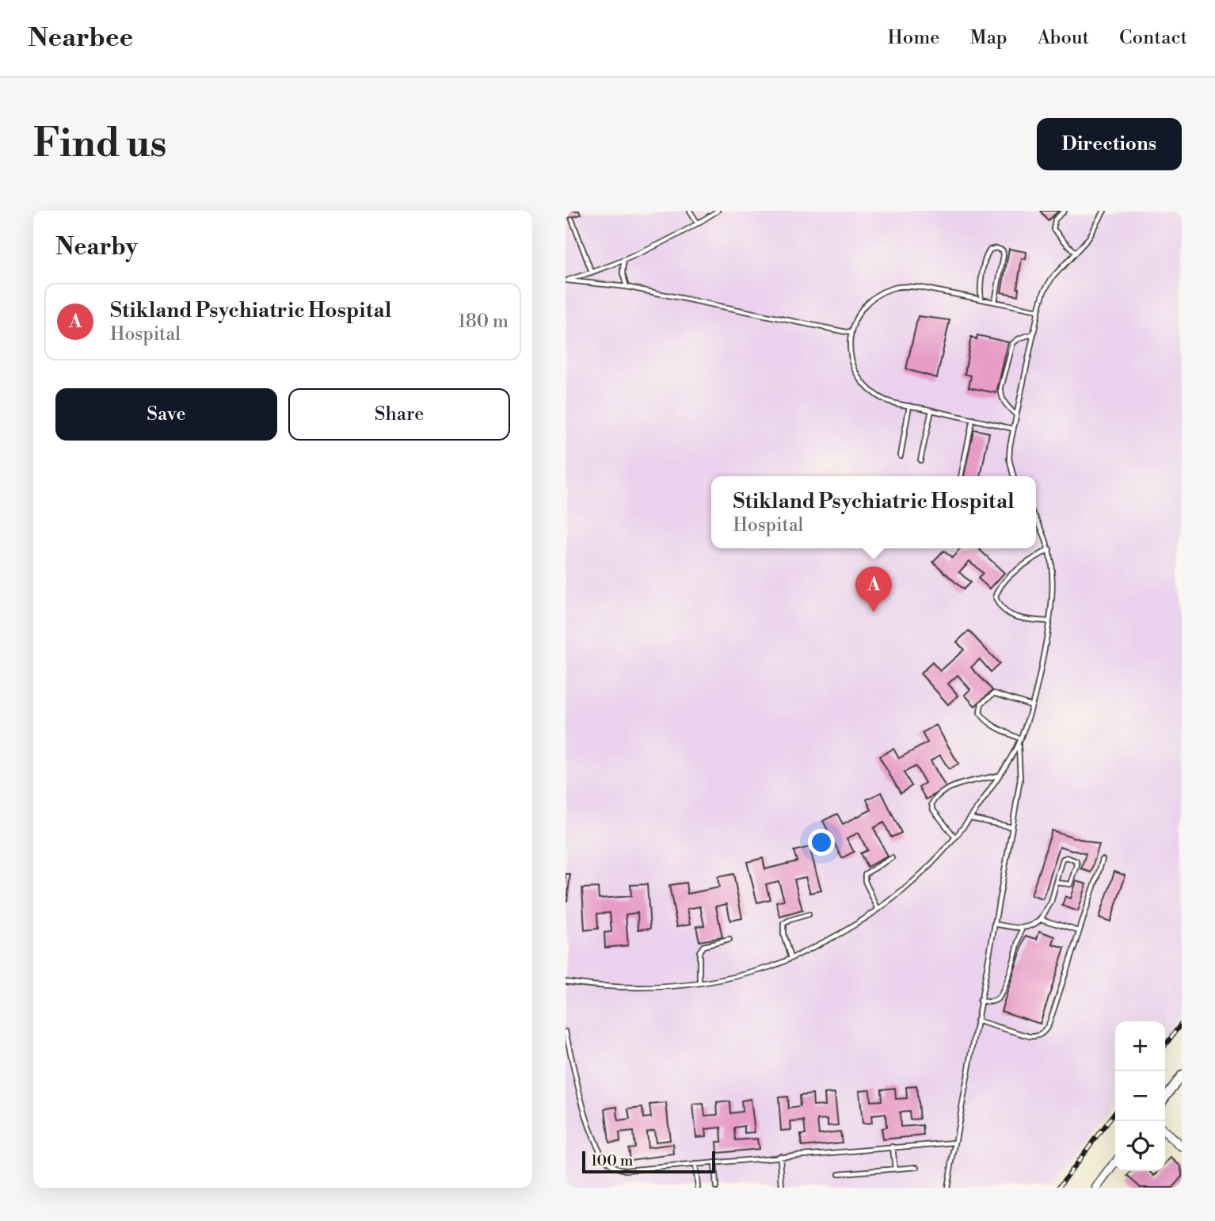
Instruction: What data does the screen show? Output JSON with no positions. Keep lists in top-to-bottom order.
{
  "scale_bar": "100 m",
  "page": {
    "header": "Nearbee",
    "nav": [
      "Home",
      "Map",
      "About",
      "Contact"
    ],
    "buttons": [
      "Directions",
      ["Save", "Share"]
    ],
    "title": "Find us",
    "heading": "Nearby",
    "list": [
      {
        "mark": "A",
        "name": "Stikland Psychiatric Hospital",
        "note": "Hospital",
        "value": "180 m"
      }
    ],
    "popup": ["Stikland Psychiatric Hospital", "Hospital"],
    "pins": "A",
    "map_buttons": ["+", "−"],
    "scale": "100 m"
  }
}
